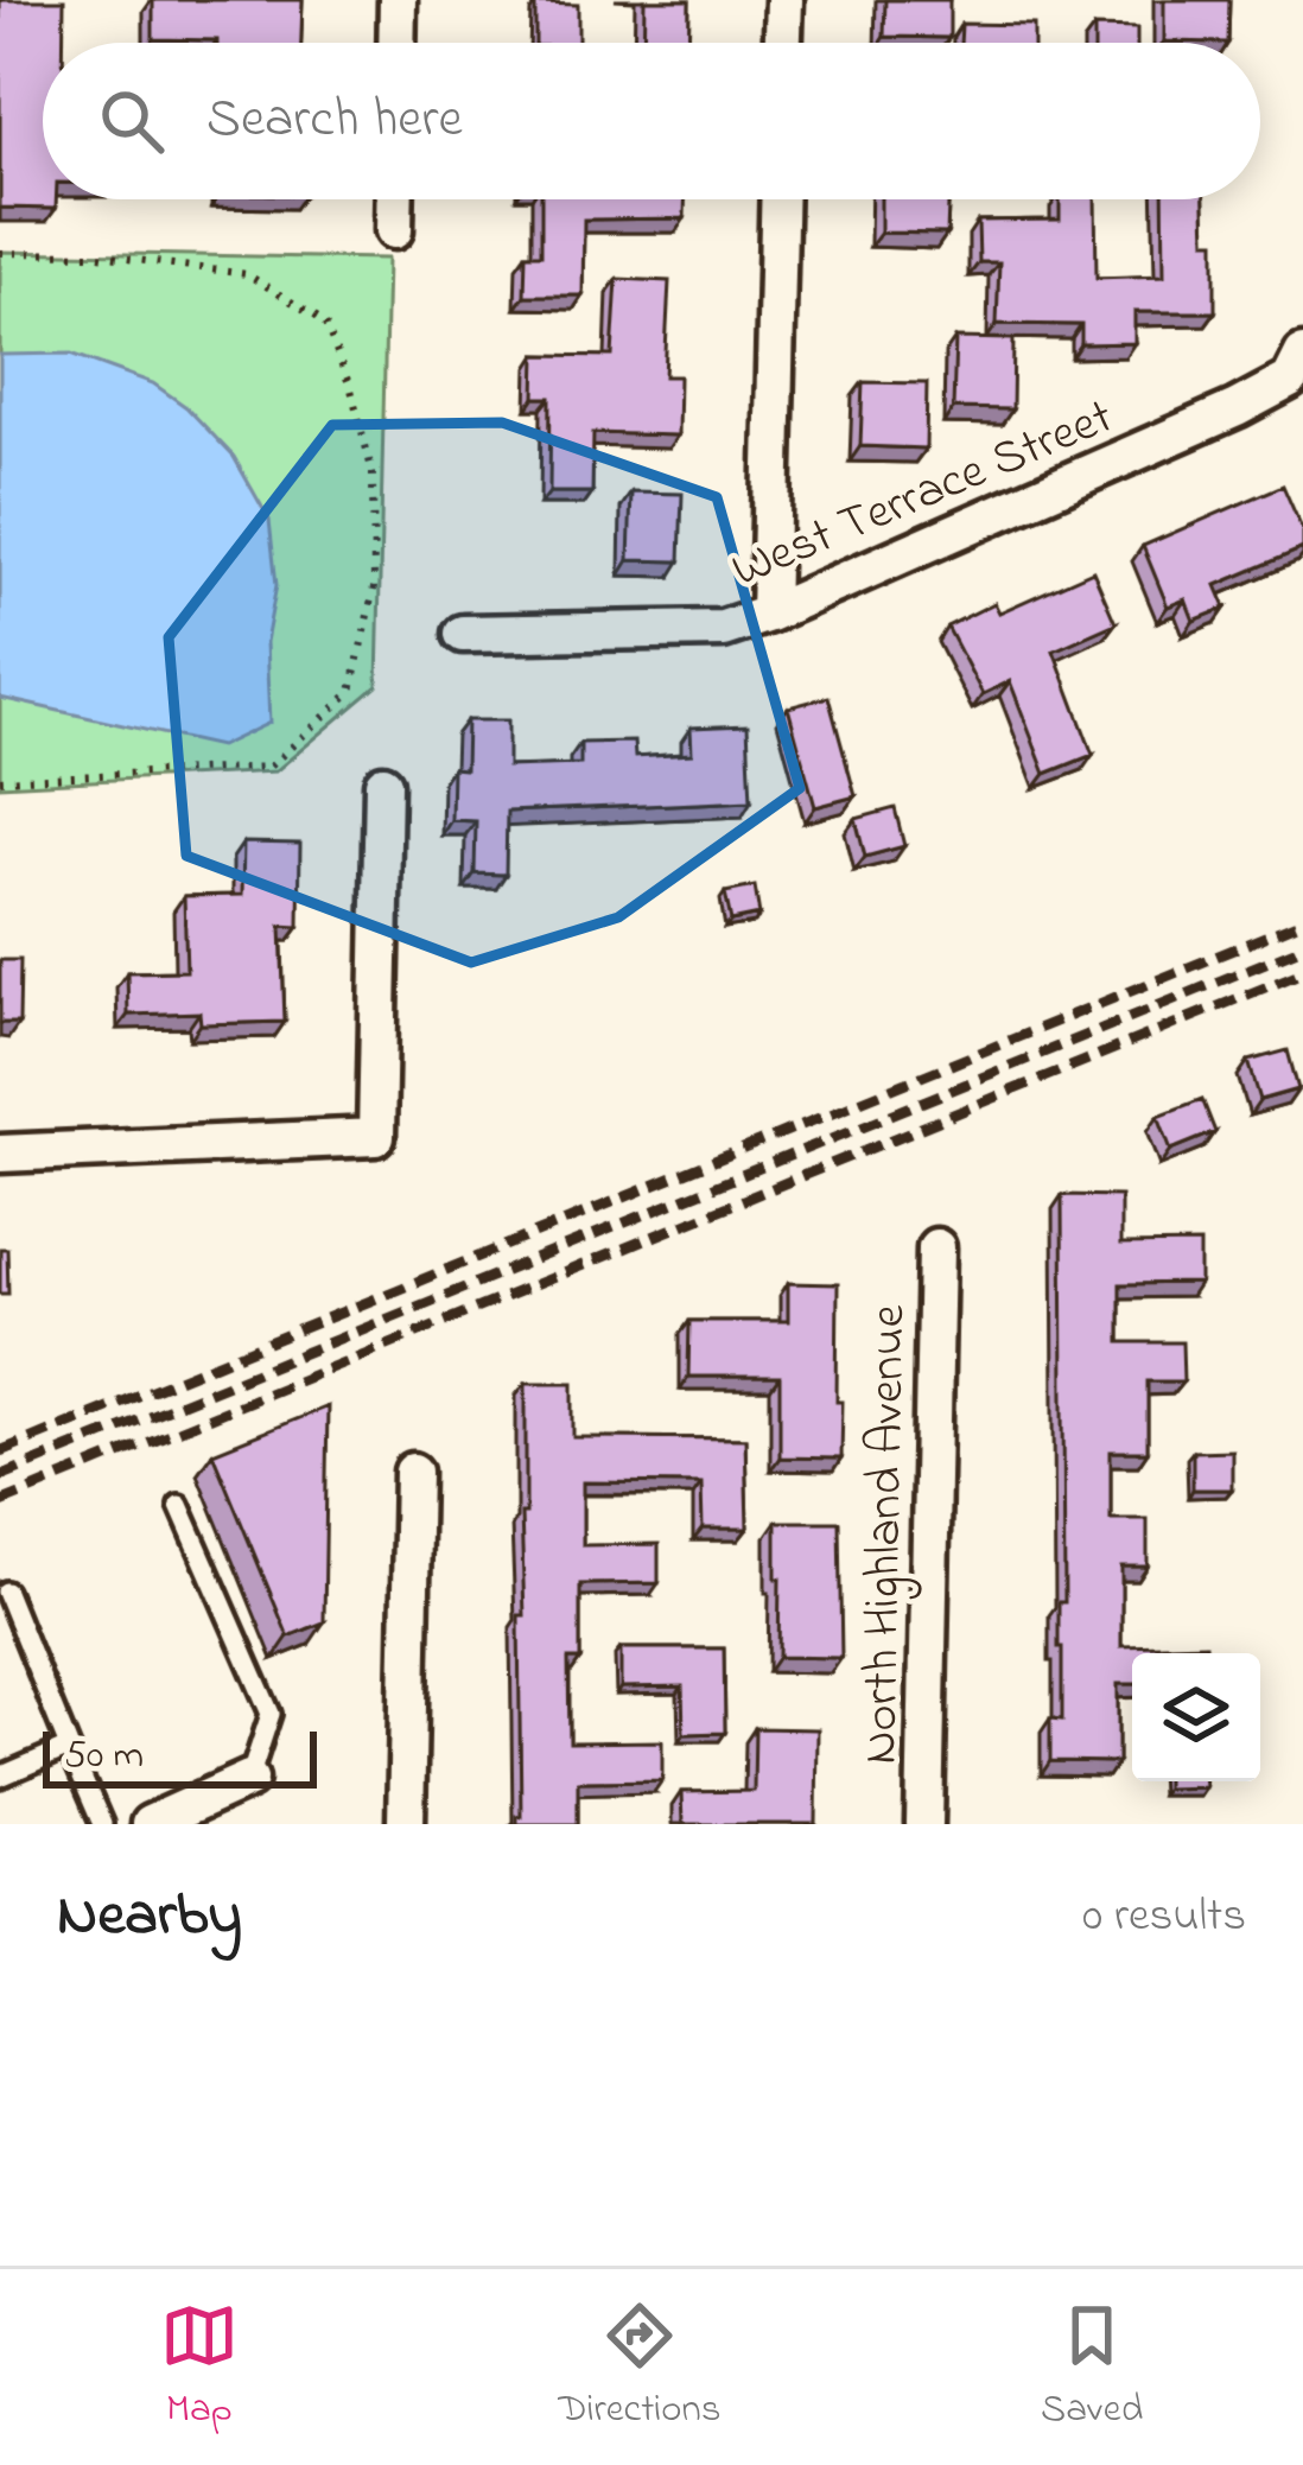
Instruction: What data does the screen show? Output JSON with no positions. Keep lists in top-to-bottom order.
{
  "streets": {
    "street": ["West Terrace Street", "North Highland Avenue"]
  },
  "scale_bar": "50 m",
  "page": {
    "search": "Search here",
    "scale": "50 m",
    "heading": ["Nearby", "0 results"],
    "nav": ["Map", "Directions", "Saved"]
  }
}
